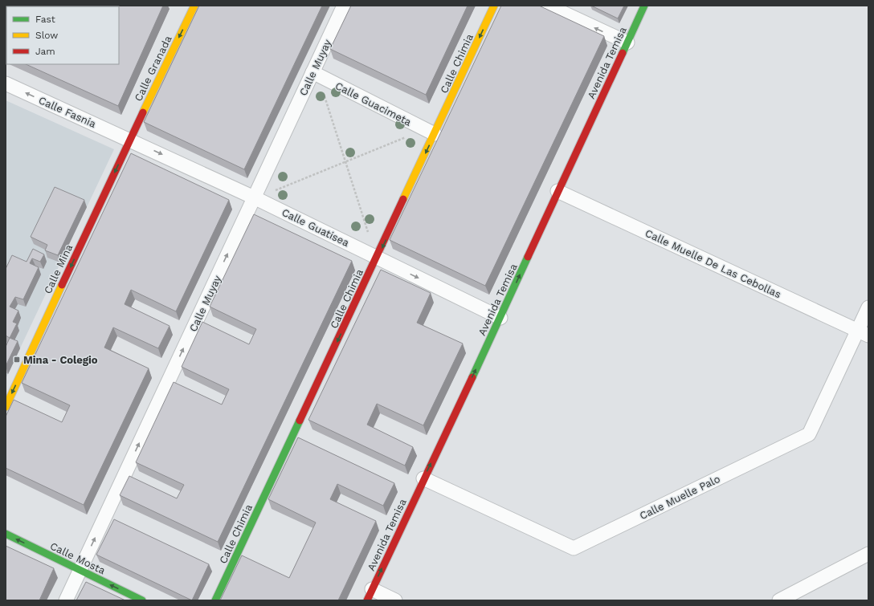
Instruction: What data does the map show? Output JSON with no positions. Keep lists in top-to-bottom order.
{
  "streets": {
    "street": [
      "Avenida Temisa",
      "Calle Chimia",
      "Calle Muyay",
      "Calle Granada",
      "Calle Guacimeta",
      "Calle Fasnia",
      "Calle Guatisea",
      "Calle Muelle De Las Cebollas",
      "Calle Mina",
      "Calle Muelle Palo",
      "Calle Mosta"
    ]
  },
  "crossings": [
    ["Avenida Temisa", "Calle Guatisea"],
    ["Avenida Temisa", "Calle Muelle De Las Cebollas"],
    ["Avenida Temisa", "Calle Muelle Palo"],
    ["Calle Chimia", "Calle Guacimeta"],
    ["Calle Chimia", "Calle Guatisea"],
    ["Calle Muyay", "Calle Guacimeta"],
    ["Calle Muyay", "Calle Guatisea"],
    ["Calle Muyay", "Calle Mosta"],
    ["Calle Granada", "Calle Fasnia"],
    ["Calle Granada", "Calle Guatisea"],
    ["Calle Granada", "Calle Mina"],
    ["Calle Fasnia", "Calle Guatisea"],
    ["Calle Fasnia", "Calle Mina"],
    ["Calle Guatisea", "Calle Mina"],
    ["Calle Muelle De Las Cebollas", "Calle Muelle Palo"]
  ],
  "one_way": [
    "Avenida Temisa",
    "Calle Chimia",
    "Calle Muyay",
    "Calle Granada",
    "Calle Fasnia",
    "Calle Guatisea",
    "Calle Mina",
    "Calle Mosta"
  ],
  "places": {
    "transit": ["Mina - Colegio"]
  },
  "legend": ["Fast", "Slow", "Jam"]
}
